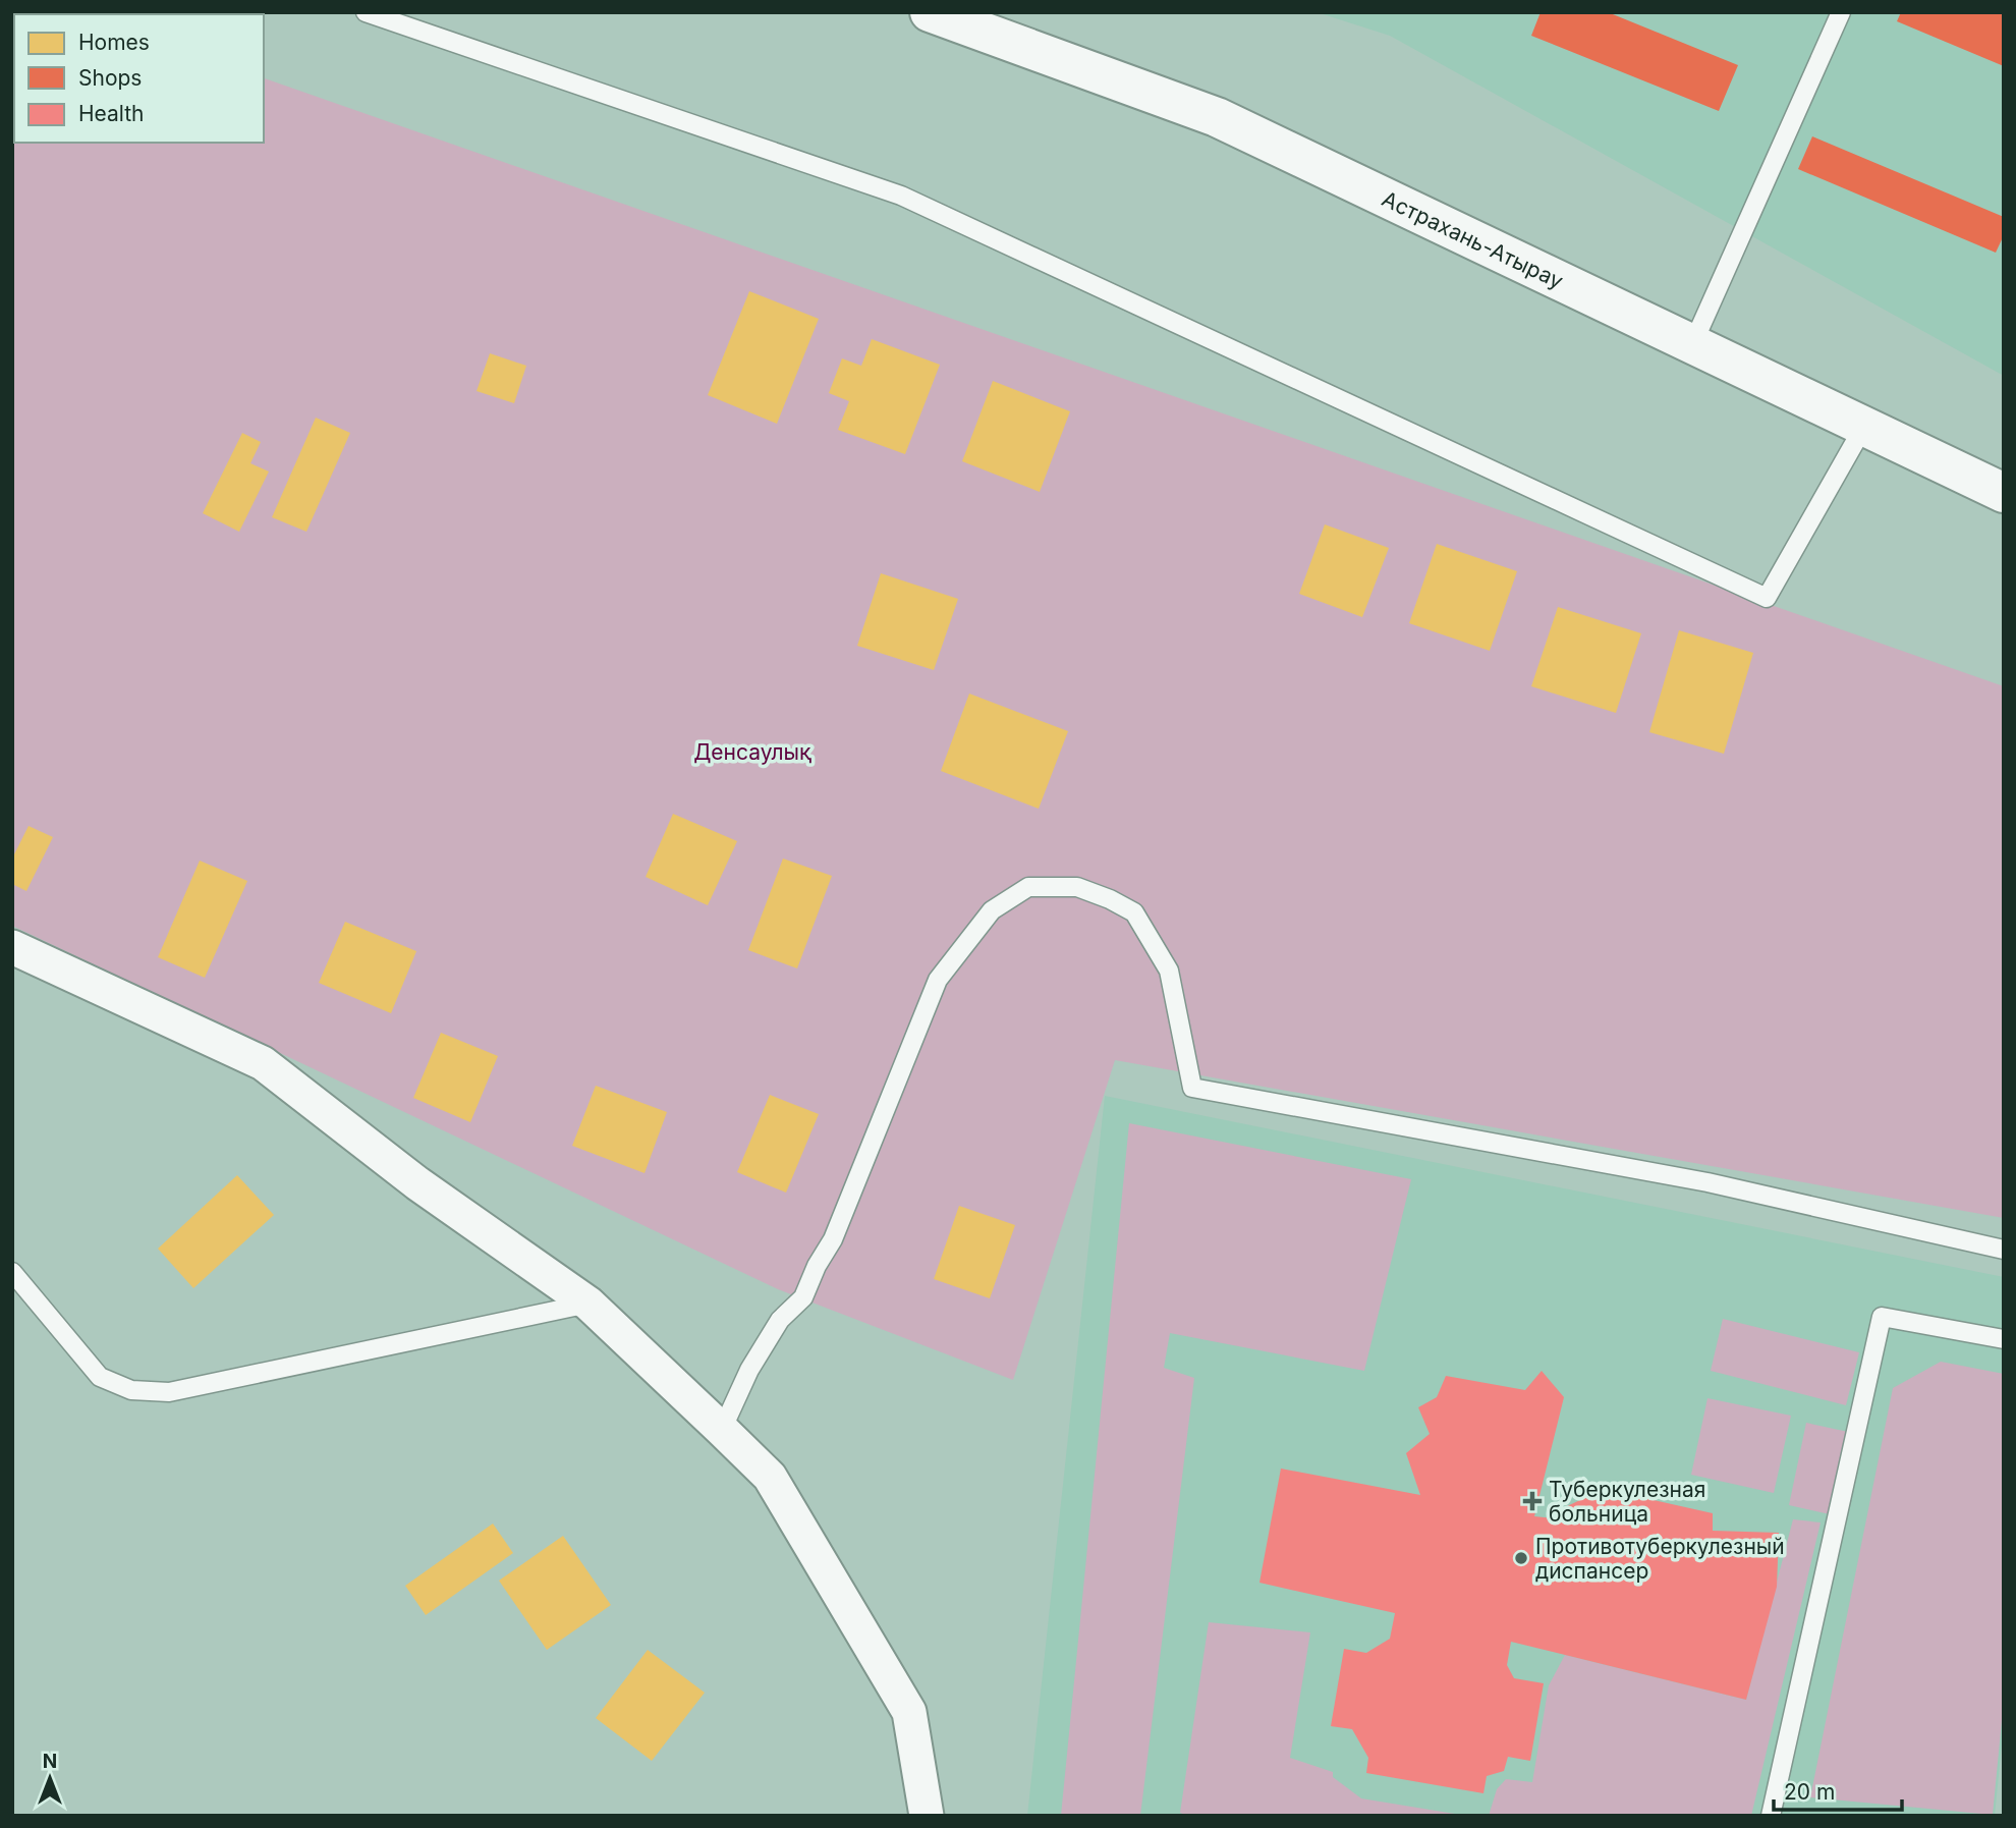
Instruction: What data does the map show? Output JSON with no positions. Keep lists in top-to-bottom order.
{
  "streets": {
    "highway": ["Астрахань-Атырау"]
  },
  "parks": ["Денсаулық"],
  "places": {
    "health": ["Туберкулезная больница"],
    "other": ["Противотуберкулезный диспансер"]
  },
  "legend": ["Homes", "Shops", "Health"],
  "scale_bar": "20 m",
  "north": "top"
}
